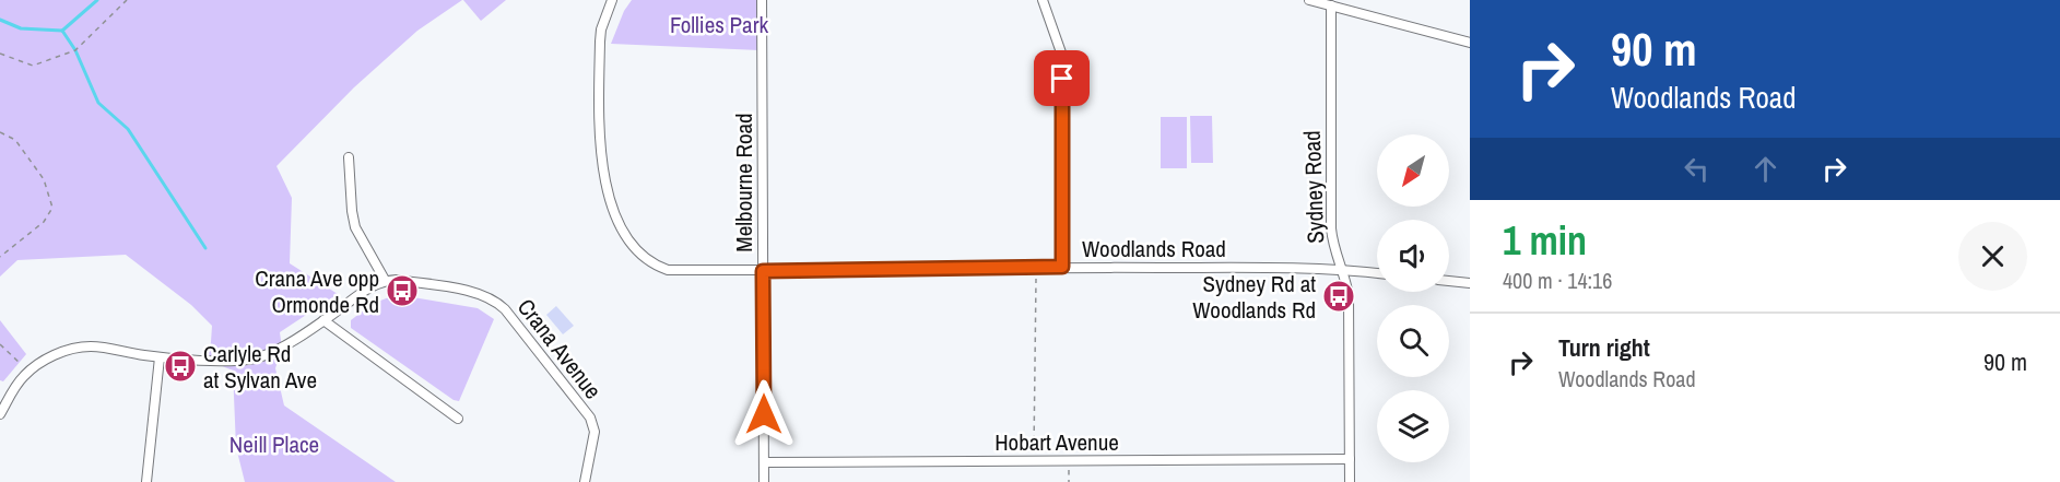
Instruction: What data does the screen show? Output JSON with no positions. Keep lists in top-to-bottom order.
{
  "streets": {
    "street": [
      "Melbourne Road",
      "Sydney Road",
      "Woodlands Road",
      "Crana Avenue",
      "Hobart Avenue"
    ]
  },
  "crossings": [
    ["Melbourne Road", "Woodlands Road"],
    ["Melbourne Road", "Hobart Avenue"],
    ["Sydney Road", "Woodlands Road"],
    ["Sydney Road", "Hobart Avenue"]
  ],
  "parks": ["Follies Park", "Neill Place"],
  "places": {
    "bus stop": ["Crana Ave opp Ormonde Rd", "Sydney Rd at Woodlands Rd", "Carlyle Rd at Sylvan Ave"]
  },
  "north": "bottom left",
  "page": {
    "turn": ["90 m", "Woodlands Road"],
    "heading": ["1 min", "400 m · 14:16"],
    "list": [
      {
        "name": "Turn right",
        "note": "Woodlands Road",
        "value": "90 m"
      }
    ]
  }
}
